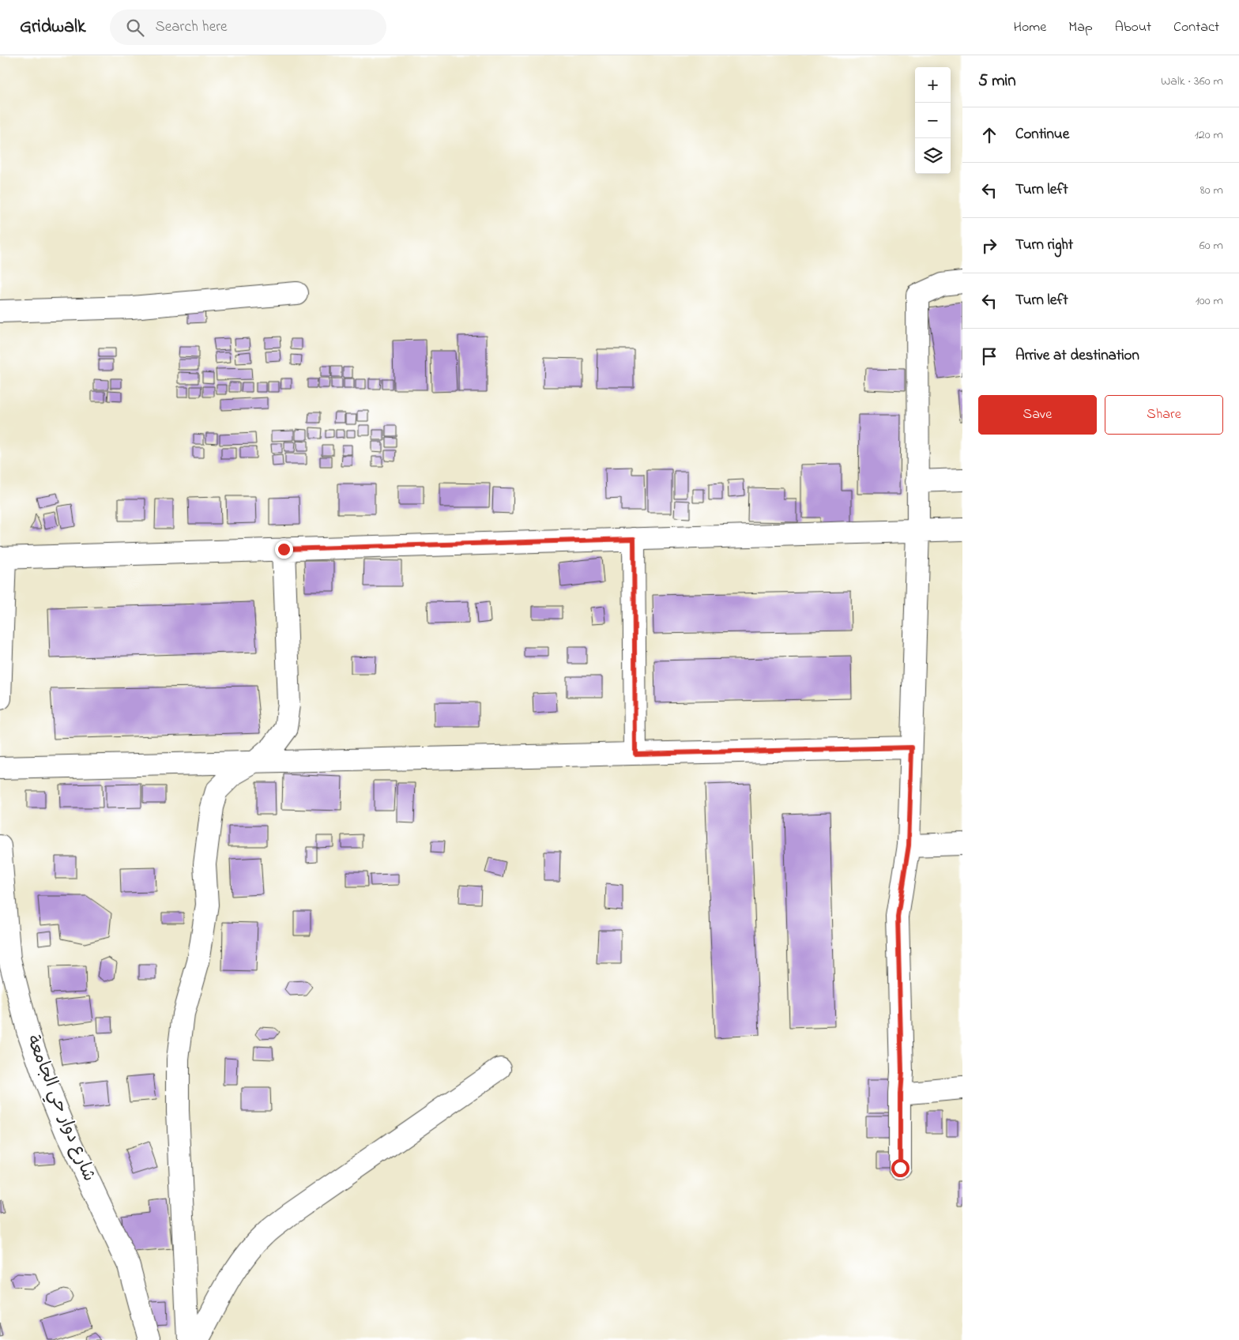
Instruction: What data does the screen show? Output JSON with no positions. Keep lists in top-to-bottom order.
{
  "streets": {
    "street": ["شارع دوار حي الجامعة"]
  },
  "page": {
    "header": "Gridwalk",
    "search": "Search here",
    "nav": [
      "Home",
      "Map",
      "About",
      "Contact"
    ],
    "heading": ["5 min", "Walk · 360 m"],
    "map_buttons": ["+", "−"],
    "list": [
      ["Continue", "120 m"],
      ["Turn left", "80 m"],
      ["Turn right", "60 m"],
      ["Turn left", "100 m"],
      "Arrive at destination"
    ],
    "buttons": ["Save", "Share"]
  }
}
